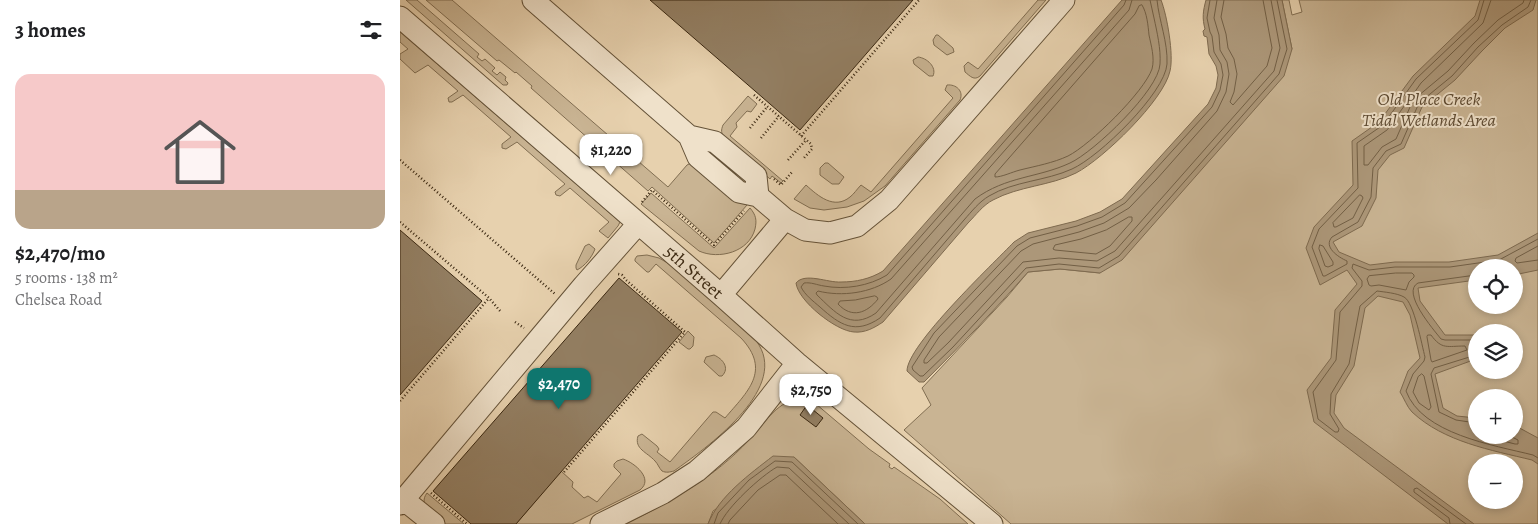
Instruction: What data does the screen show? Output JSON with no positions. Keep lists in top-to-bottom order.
{
  "streets": {
    "street": ["5th Street"]
  },
  "parks": ["Old Place Creek Tidal Wetlands Area"],
  "page": {
    "heading": "3 homes",
    "list": [
      {
        "name": "$2,470/mo",
        "note": "5 rooms · 138 m² · Chelsea Road"
      }
    ],
    "price": ["$1,220", "$2,470", "$2,750"],
    "map_buttons": ["+", "−"]
  }
}
